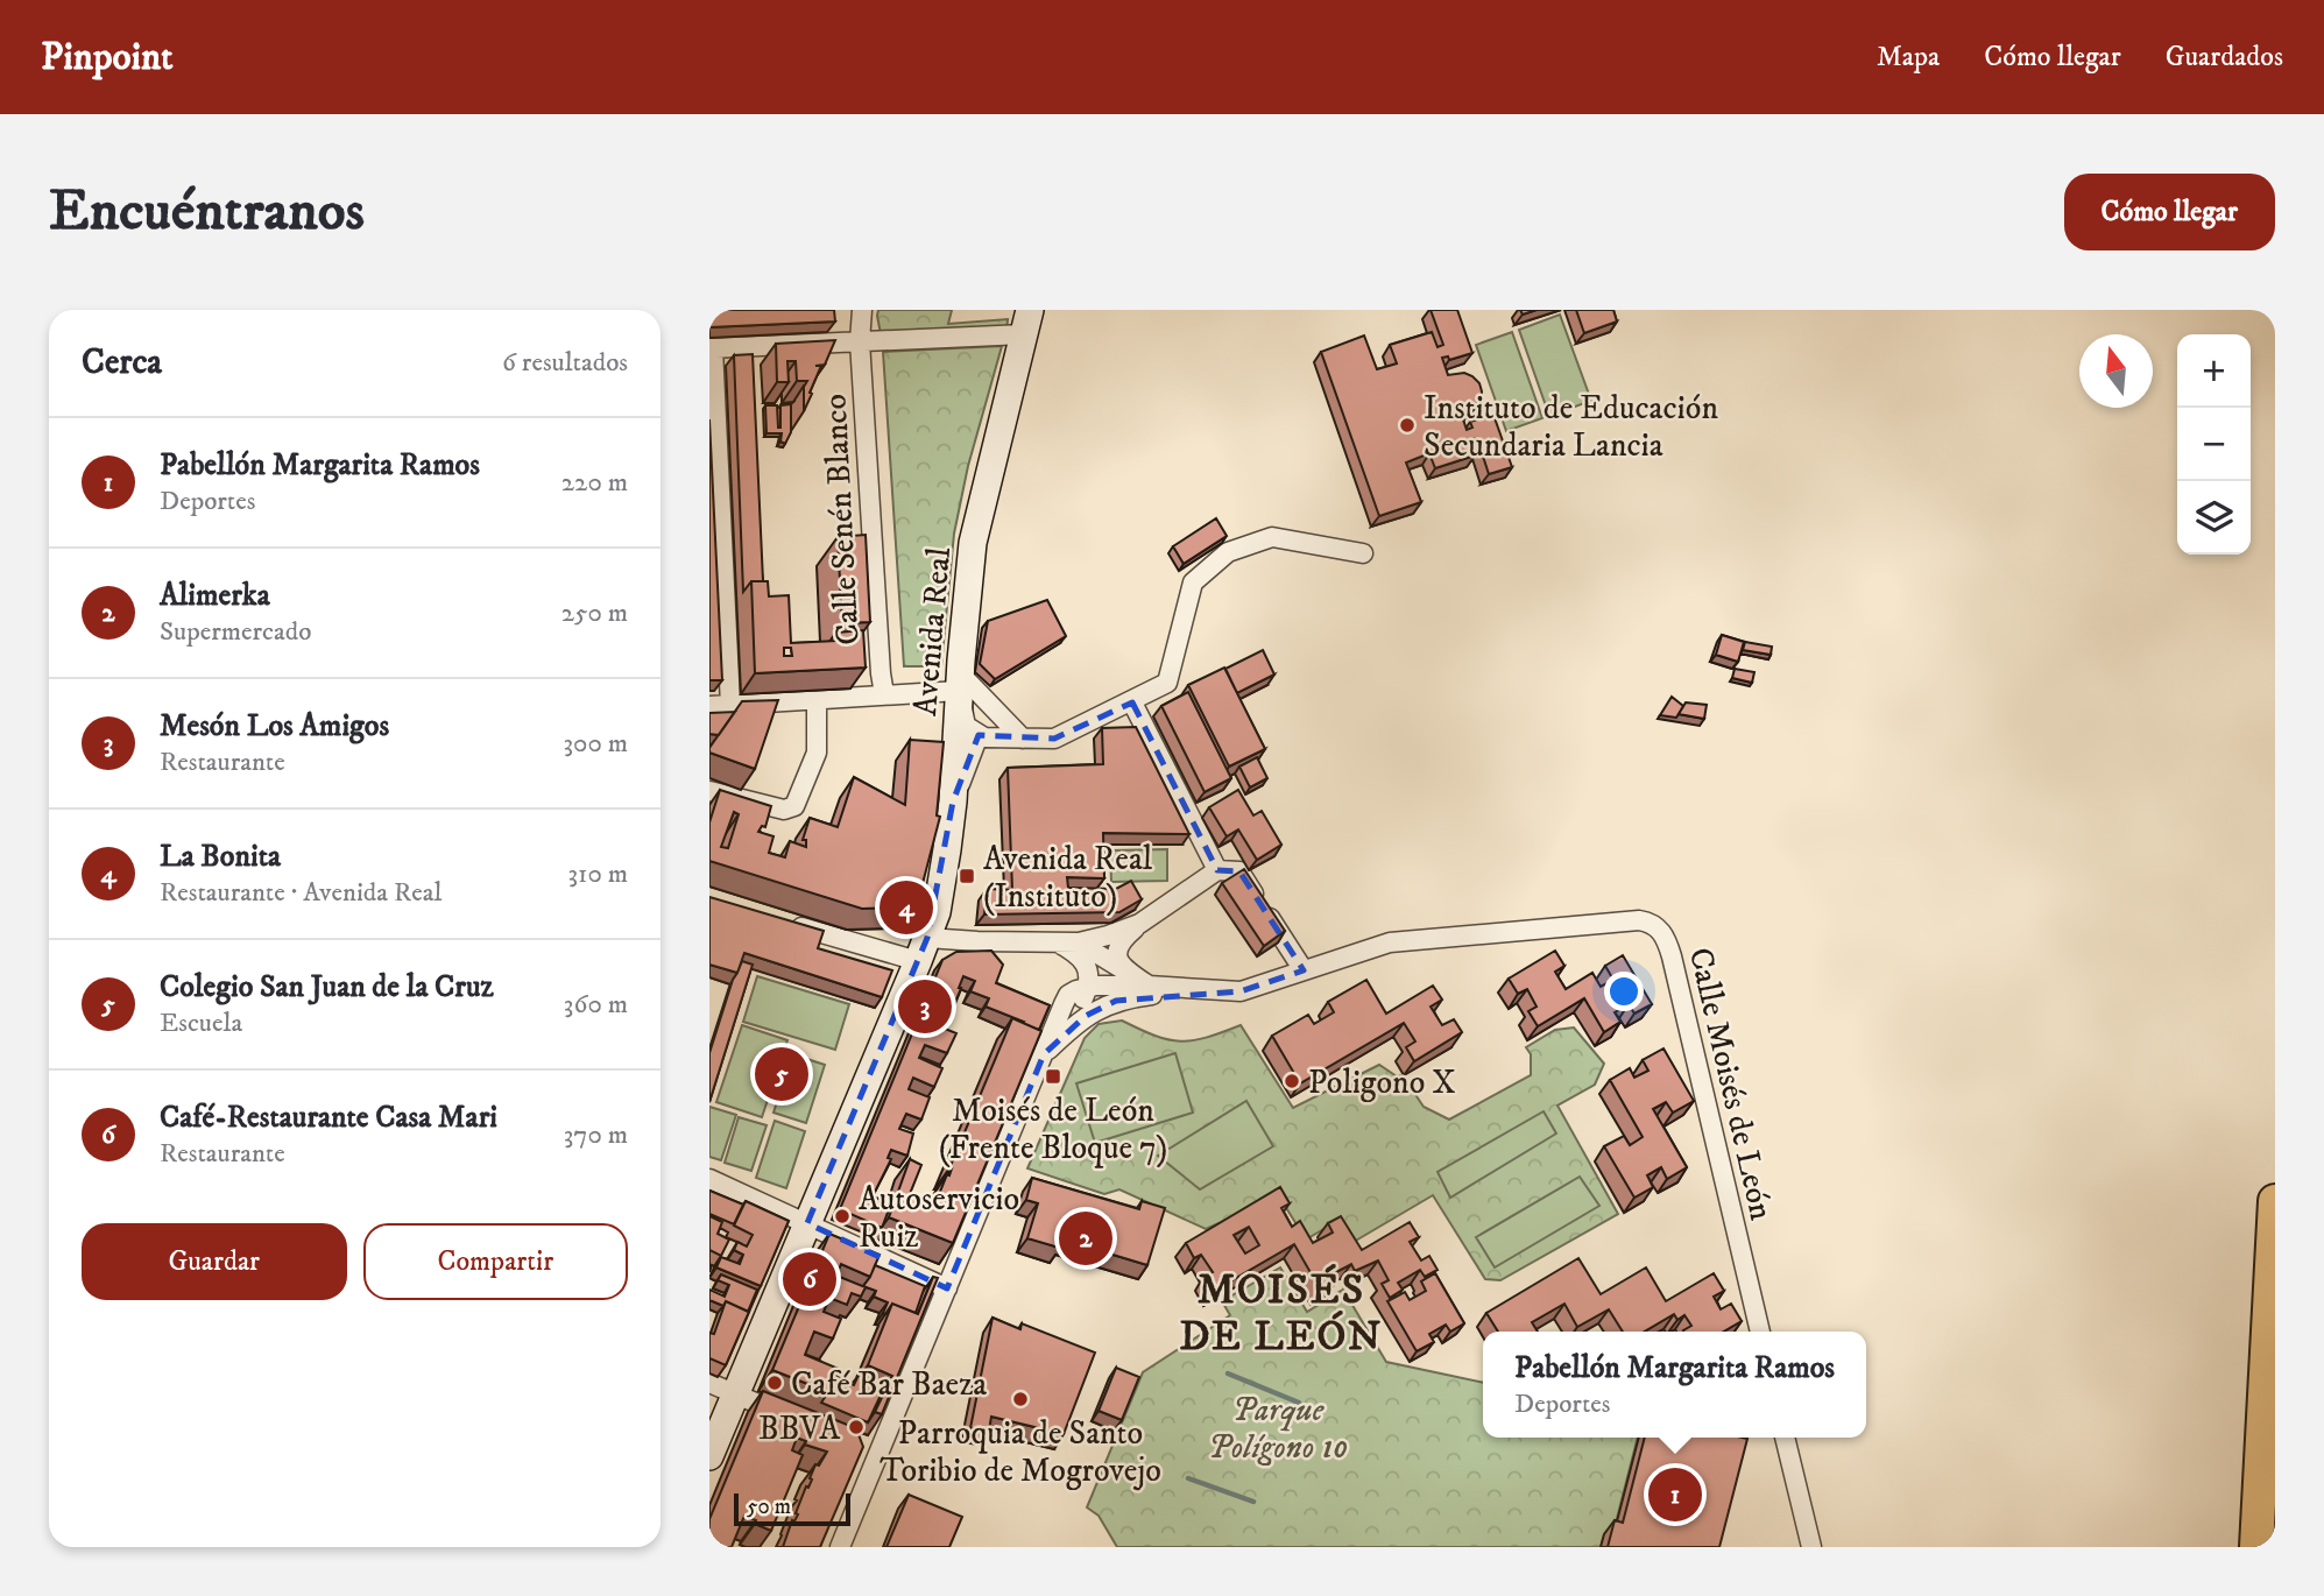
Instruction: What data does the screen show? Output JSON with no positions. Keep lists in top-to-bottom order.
{
  "streets": {
    "main road": ["Avenida Real"],
    "street": ["Calle Senén Blanco", "Calle Moisés de León"]
  },
  "districts": ["MOISÉS DE LEÓN"],
  "parks": ["Parque Polígono 10"],
  "places": {
    "other": [
      "Instituto de Educación Secundaria Lancia",
      "Poligono X",
      "Autoservicio Ruiz",
      "Café Bar Baeza",
      "Parroquia de Santo Toribio de Mogrovejo",
      "BBVA"
    ],
    "transit": ["Avenida Real (Instituto)", "Moisés de León (Frente Bloque 7)"]
  },
  "scale_bar": "50 m",
  "north": "top",
  "page": {
    "header": "Pinpoint",
    "nav": ["Mapa", "Cómo llegar", "Guardados"],
    "buttons": [
      "Cómo llegar",
      ["Guardar", "Compartir"]
    ],
    "title": "Encuéntranos",
    "heading": ["Cerca", "6 resultados"],
    "map_buttons": ["+", "−"],
    "list": [
      {
        "mark": "1",
        "name": "Pabellón Margarita Ramos",
        "note": "Deportes",
        "value": "220 m"
      },
      {
        "mark": "2",
        "name": "Alimerka",
        "note": "Supermercado",
        "value": "250 m"
      },
      {
        "mark": "3",
        "name": "Mesón Los Amigos",
        "note": "Restaurante",
        "value": "300 m"
      },
      {
        "mark": "4",
        "name": "La Bonita",
        "note": "Restaurante · Avenida Real",
        "value": "310 m"
      },
      {
        "mark": "5",
        "name": "Colegio San Juan de la Cruz",
        "note": "Escuela",
        "value": "360 m"
      },
      {
        "mark": "6",
        "name": "Café-Restaurante Casa Mari",
        "note": "Restaurante",
        "value": "370 m"
      }
    ],
    "pins": [
      "4",
      "3",
      "5",
      "2",
      "6",
      "1"
    ],
    "popup": ["Pabellón Margarita Ramos", "Deportes"],
    "scale": "50 m"
  }
}
